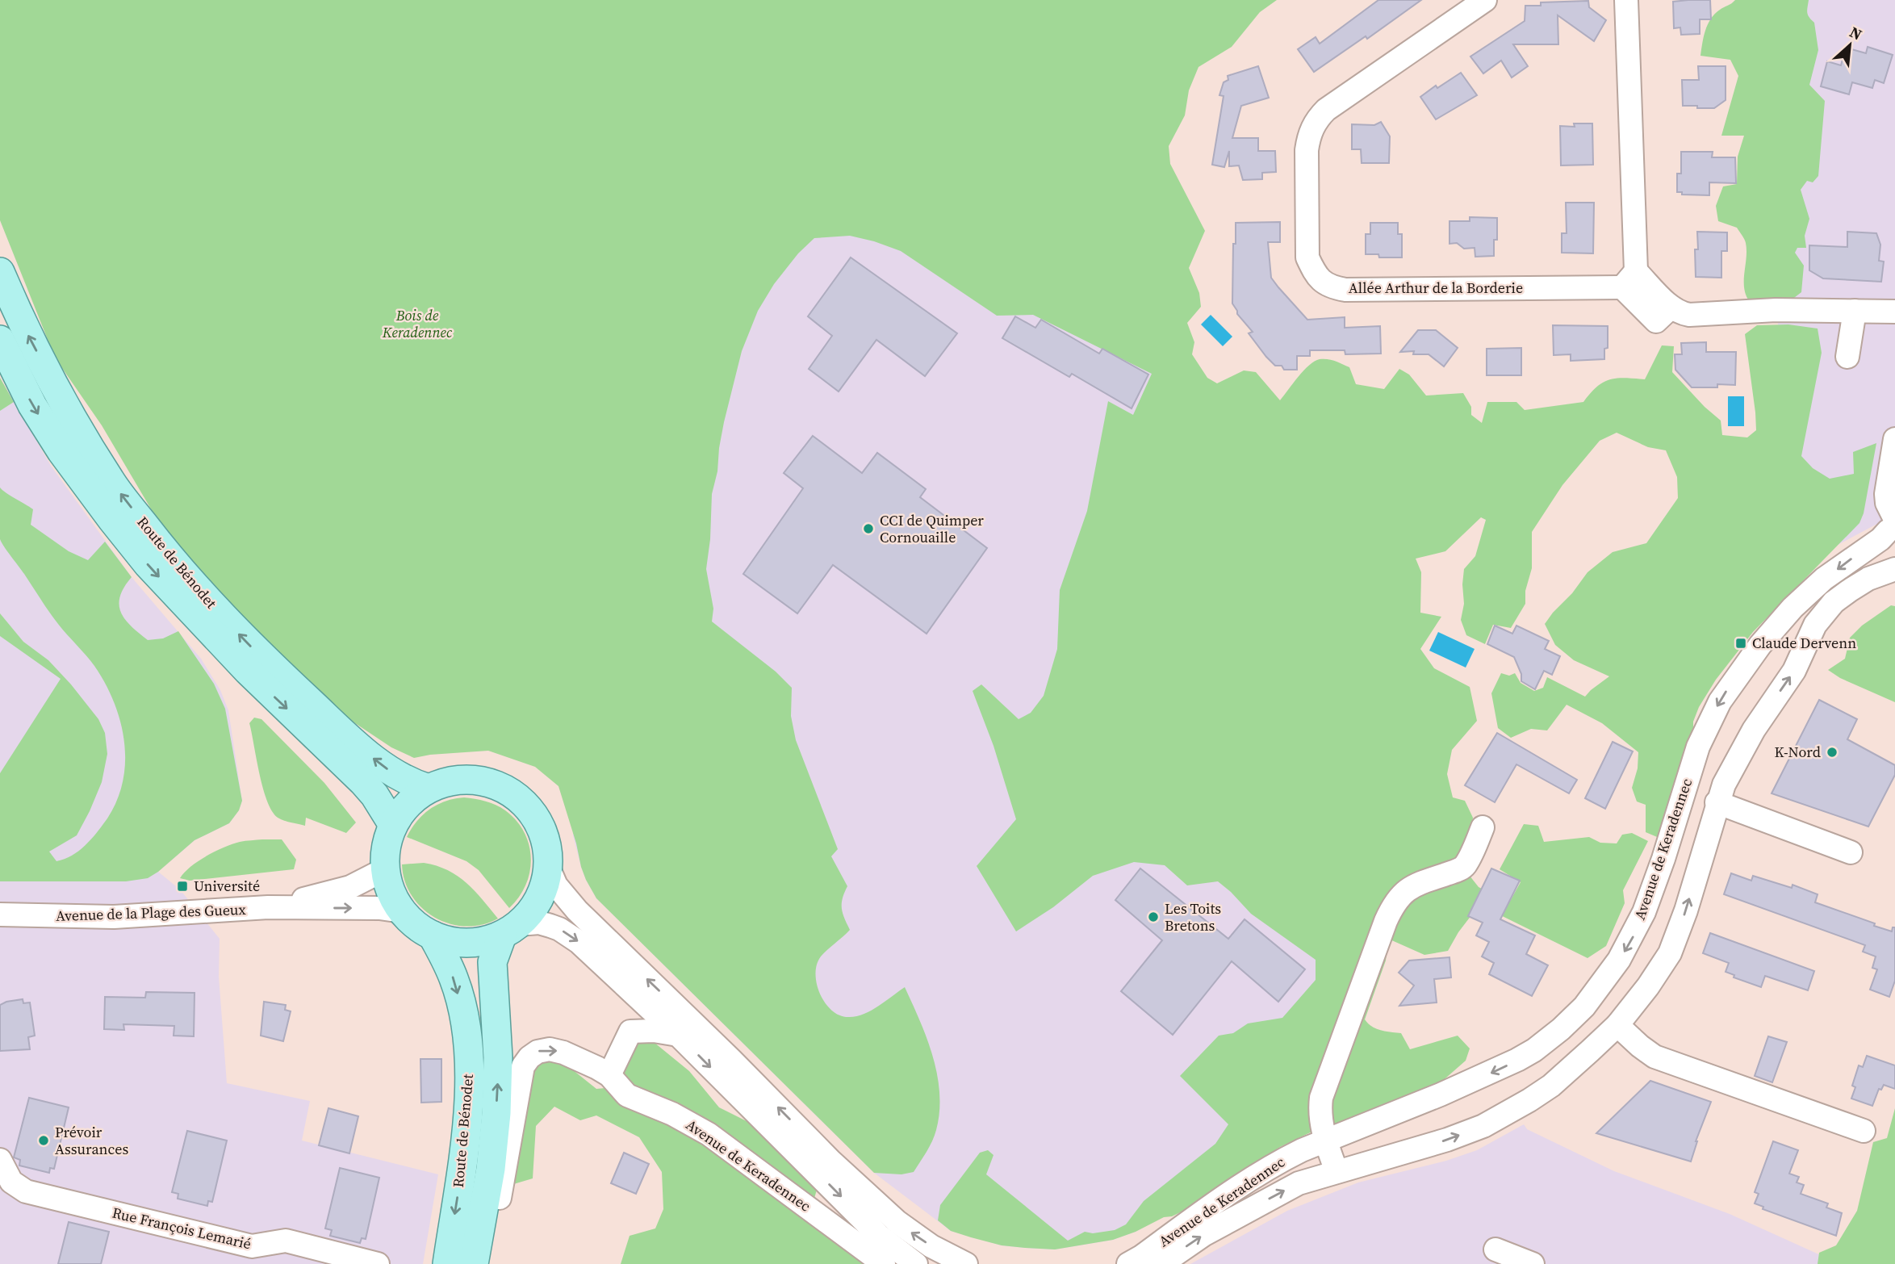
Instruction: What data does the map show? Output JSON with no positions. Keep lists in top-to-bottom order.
{
  "streets": {
    "main road": ["Route de Bénodet"],
    "street": [
      "Allée Arthur de la Borderie",
      "Avenue de Keradennec",
      "Avenue de la Plage des Gueux",
      "Rue François Lemarié"
    ]
  },
  "crossings": [
    ["Route de Bénodet", "Avenue de la Plage des Gueux"]
  ],
  "parks": ["Bois de Keradennec"],
  "places": {
    "other": [
      "CCI de Quimper Cornouaille",
      "K-Nord",
      "Les Toits Bretons",
      "Prévoir Assurances"
    ],
    "transit": ["Claude Dervenn", "Université"]
  },
  "north": "top right"
}
